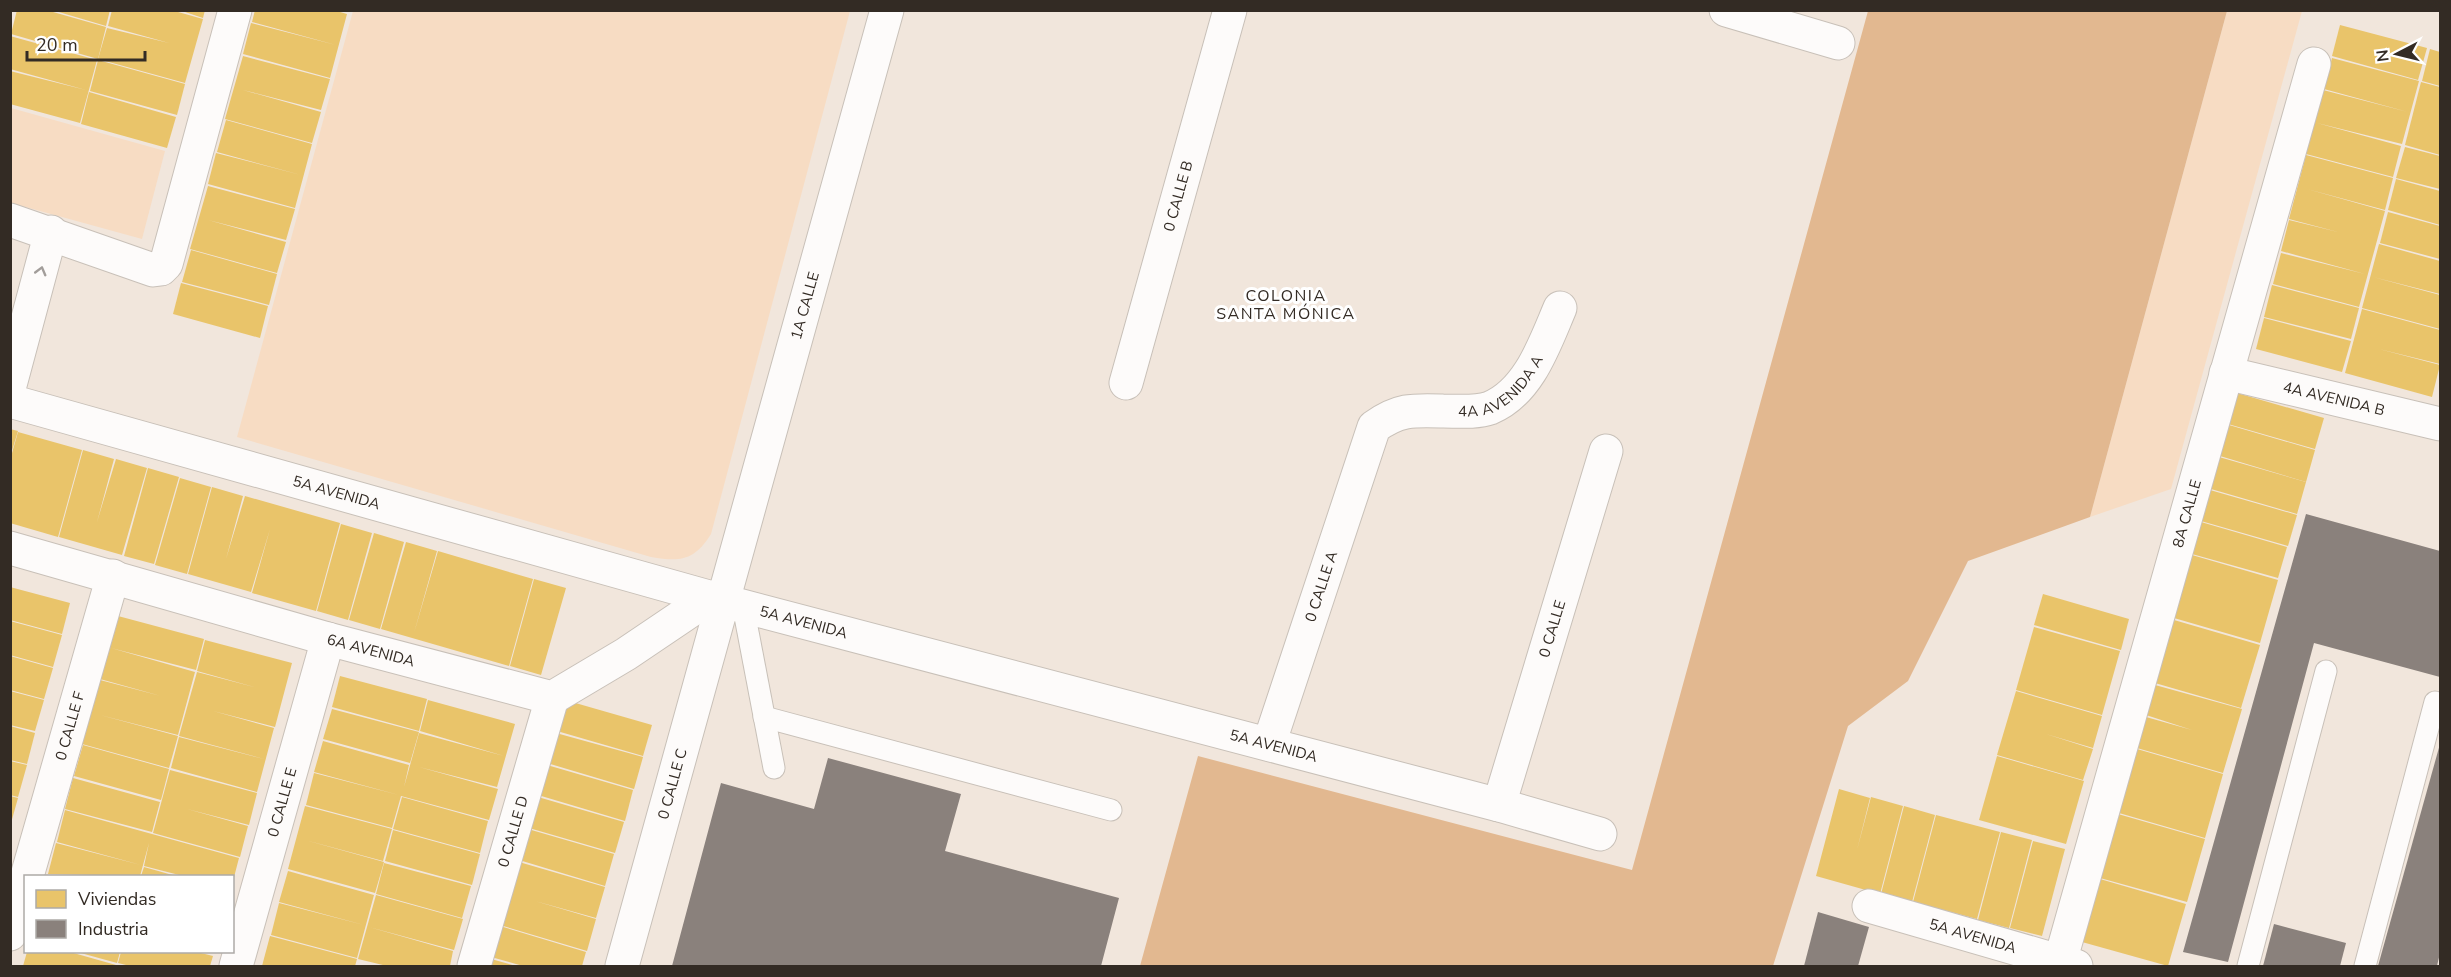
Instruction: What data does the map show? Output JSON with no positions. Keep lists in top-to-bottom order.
{
  "streets": {
    "street": [
      "0 CALLE B",
      "1A CALLE",
      "4A AVENIDA A",
      "4A AVENIDA B",
      "5A AVENIDA",
      "8A CALLE",
      "0 CALLE A",
      "0 CALLE",
      "6A AVENIDA",
      "0 CALLE F",
      "0 CALLE C",
      "0 CALLE E",
      "0 CALLE D"
    ]
  },
  "crossings": [
    ["1A CALLE", "5A AVENIDA"],
    ["1A CALLE", "0 CALLE C"],
    ["4A AVENIDA A", "0 CALLE A"],
    ["4A AVENIDA B", "8A CALLE"],
    ["5A AVENIDA", "8A CALLE"],
    ["5A AVENIDA", "0 CALLE A"],
    ["5A AVENIDA", "0 CALLE"],
    ["5A AVENIDA", "0 CALLE C"],
    ["6A AVENIDA", "0 CALLE F"],
    ["6A AVENIDA", "0 CALLE E"],
    ["6A AVENIDA", "0 CALLE D"]
  ],
  "districts": ["COLONIA SANTA MÓNICA"],
  "legend": ["Viviendas", "Industria"],
  "scale_bar": "20 m",
  "north": "left"
}
